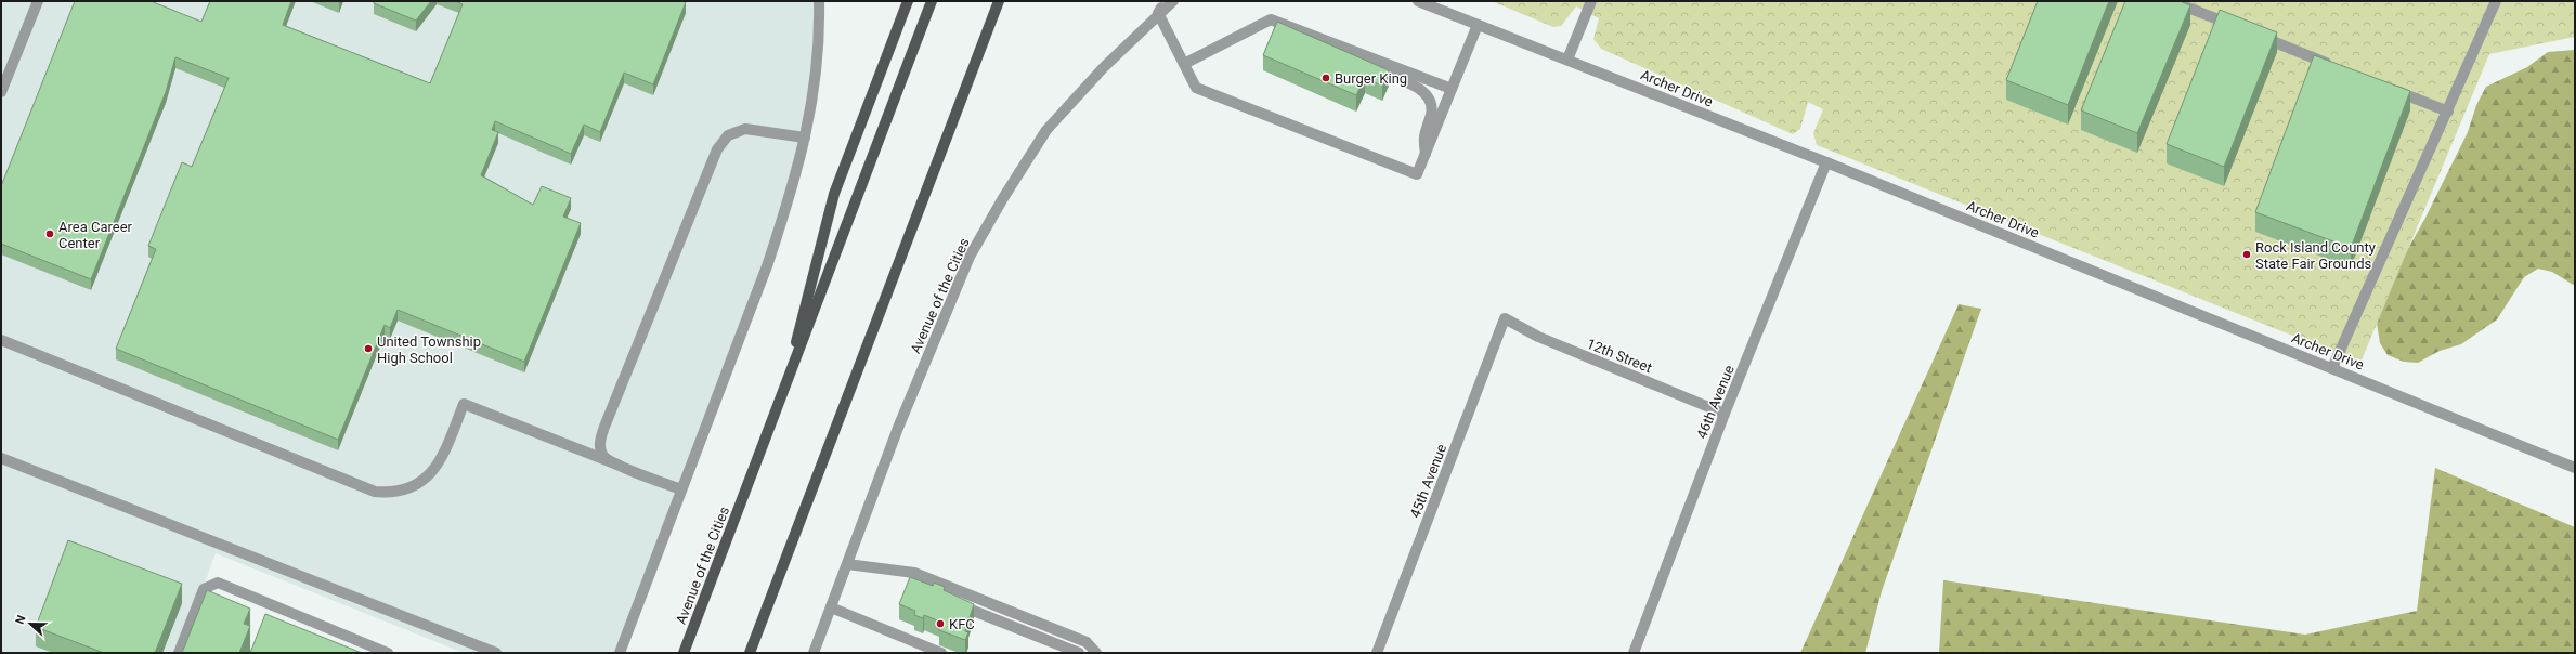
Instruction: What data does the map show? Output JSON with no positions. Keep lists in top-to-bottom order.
{
  "streets": {
    "main road": ["Avenue of the Cities"],
    "street": [
      "Archer Drive",
      "12th Street",
      "46th Avenue",
      "45th Avenue"
    ]
  },
  "crossings": [
    ["Archer Drive", "46th Avenue"],
    ["12th Street", "46th Avenue"],
    ["12th Street", "45th Avenue"]
  ],
  "places": [
    "Burger King",
    "Area Career Center",
    "Rock Island County State Fair Grounds",
    "United Township High School",
    "KFC"
  ],
  "north": "left"
}
